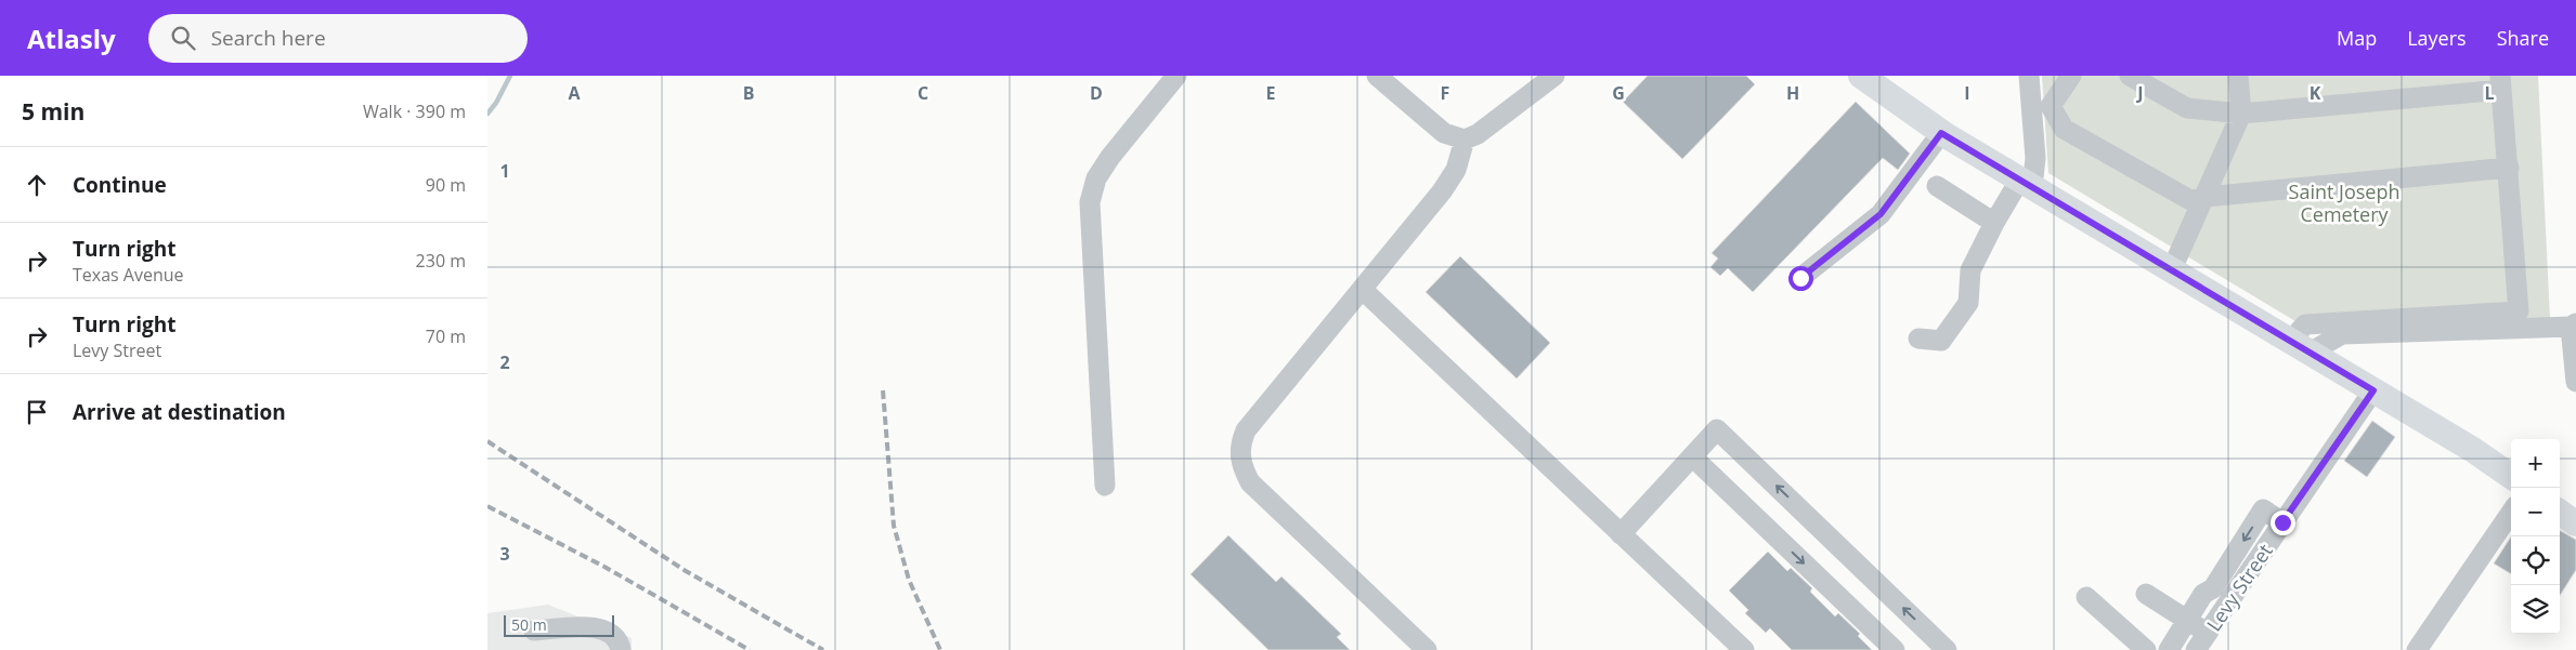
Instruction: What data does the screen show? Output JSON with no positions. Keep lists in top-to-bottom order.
{
  "streets": {
    "street": ["Levy Street"]
  },
  "parks": ["Saint Joseph Cemetery"],
  "scale_bar": "50 m",
  "page": {
    "header": "Atlasly",
    "search": "Search here",
    "nav": ["Map", "Layers", "Share"],
    "heading": ["5 min", "Walk · 390 m"],
    "list": [
      ["Continue", "90 m"],
      ["Turn right", "Texas Avenue", "230 m"],
      ["Turn right", "Levy Street", "70 m"],
      "Arrive at destination"
    ],
    "map_buttons": ["+", "−"],
    "scale": "50 m"
  },
  "grid": {
    "columns": [
      "A",
      "B",
      "C",
      "D",
      "E",
      "F",
      "G",
      "H",
      "I",
      "J",
      "K",
      "L"
    ],
    "rows": ["1", "2", "3"]
  }
}
